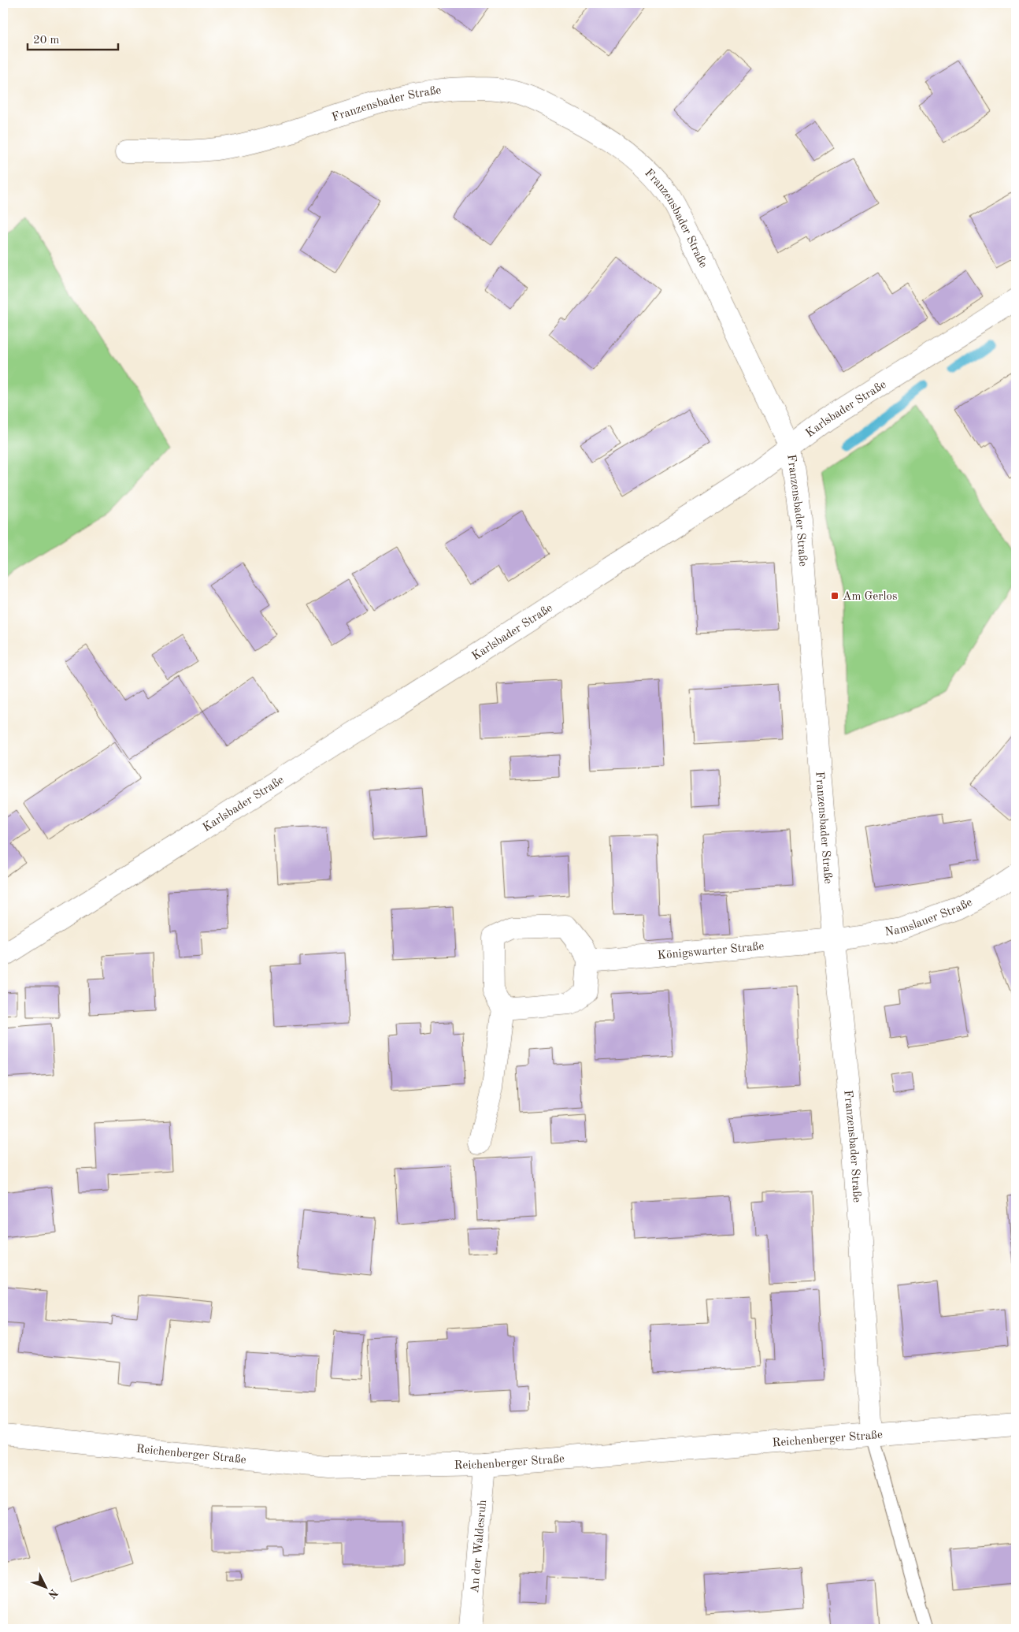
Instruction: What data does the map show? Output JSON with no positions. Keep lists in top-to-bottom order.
{
  "streets": {
    "street": [
      "Franzensbader Straße",
      "Karlsbader Straße",
      "Namslauer Straße",
      "Königswarter Straße",
      "Reichenberger Straße",
      "An der Waldesruh"
    ]
  },
  "crossings": [
    ["Franzensbader Straße", "Karlsbader Straße"],
    ["Franzensbader Straße", "Namslauer Straße"],
    ["Franzensbader Straße", "Königswarter Straße"],
    ["Franzensbader Straße", "Reichenberger Straße"],
    ["Namslauer Straße", "Königswarter Straße"],
    ["Reichenberger Straße", "An der Waldesruh"]
  ],
  "places": {
    "transit": ["Am Gerlos"]
  },
  "scale_bar": "20 m",
  "north": "bottom right"
}
